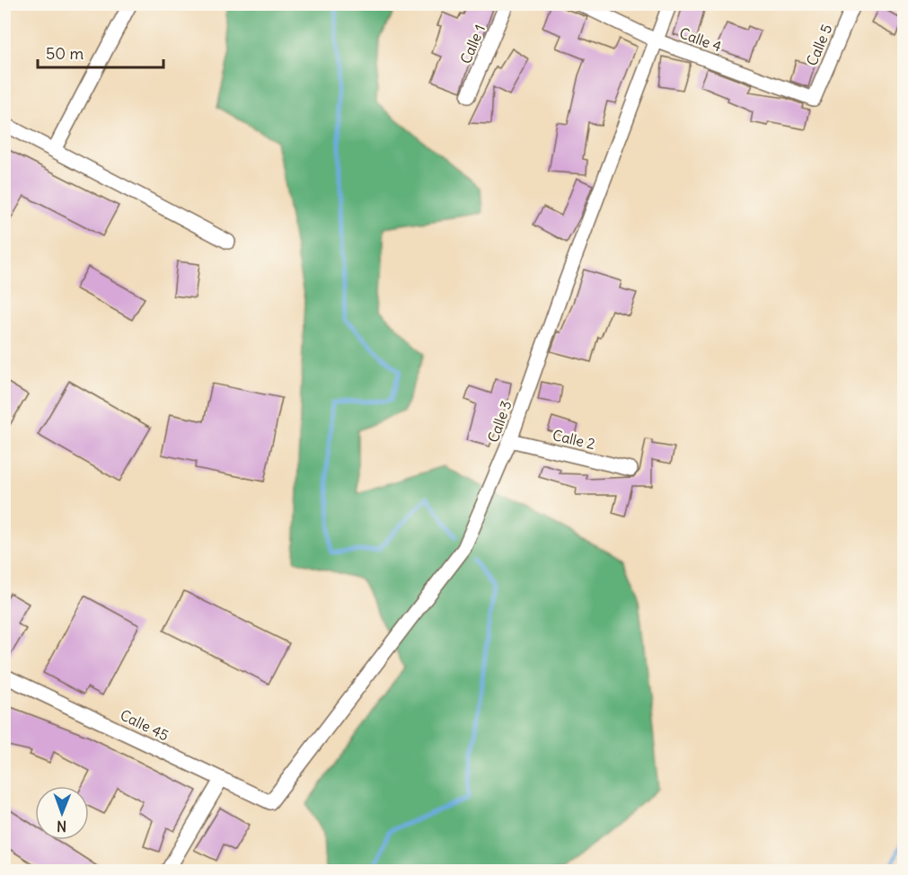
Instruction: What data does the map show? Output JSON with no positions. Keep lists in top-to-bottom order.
{
  "streets": {
    "street": [
      "Calle 4",
      "Calle 1",
      "Calle 5",
      "Calle 3",
      "Calle 2",
      "Calle 45"
    ]
  },
  "crossings": [
    ["Calle 4", "Calle 5"],
    ["Calle 4", "Calle 3"],
    ["Calle 3", "Calle 2"],
    ["Calle 3", "Calle 45"]
  ],
  "scale_bar": "50 m",
  "north": "bottom"
}
